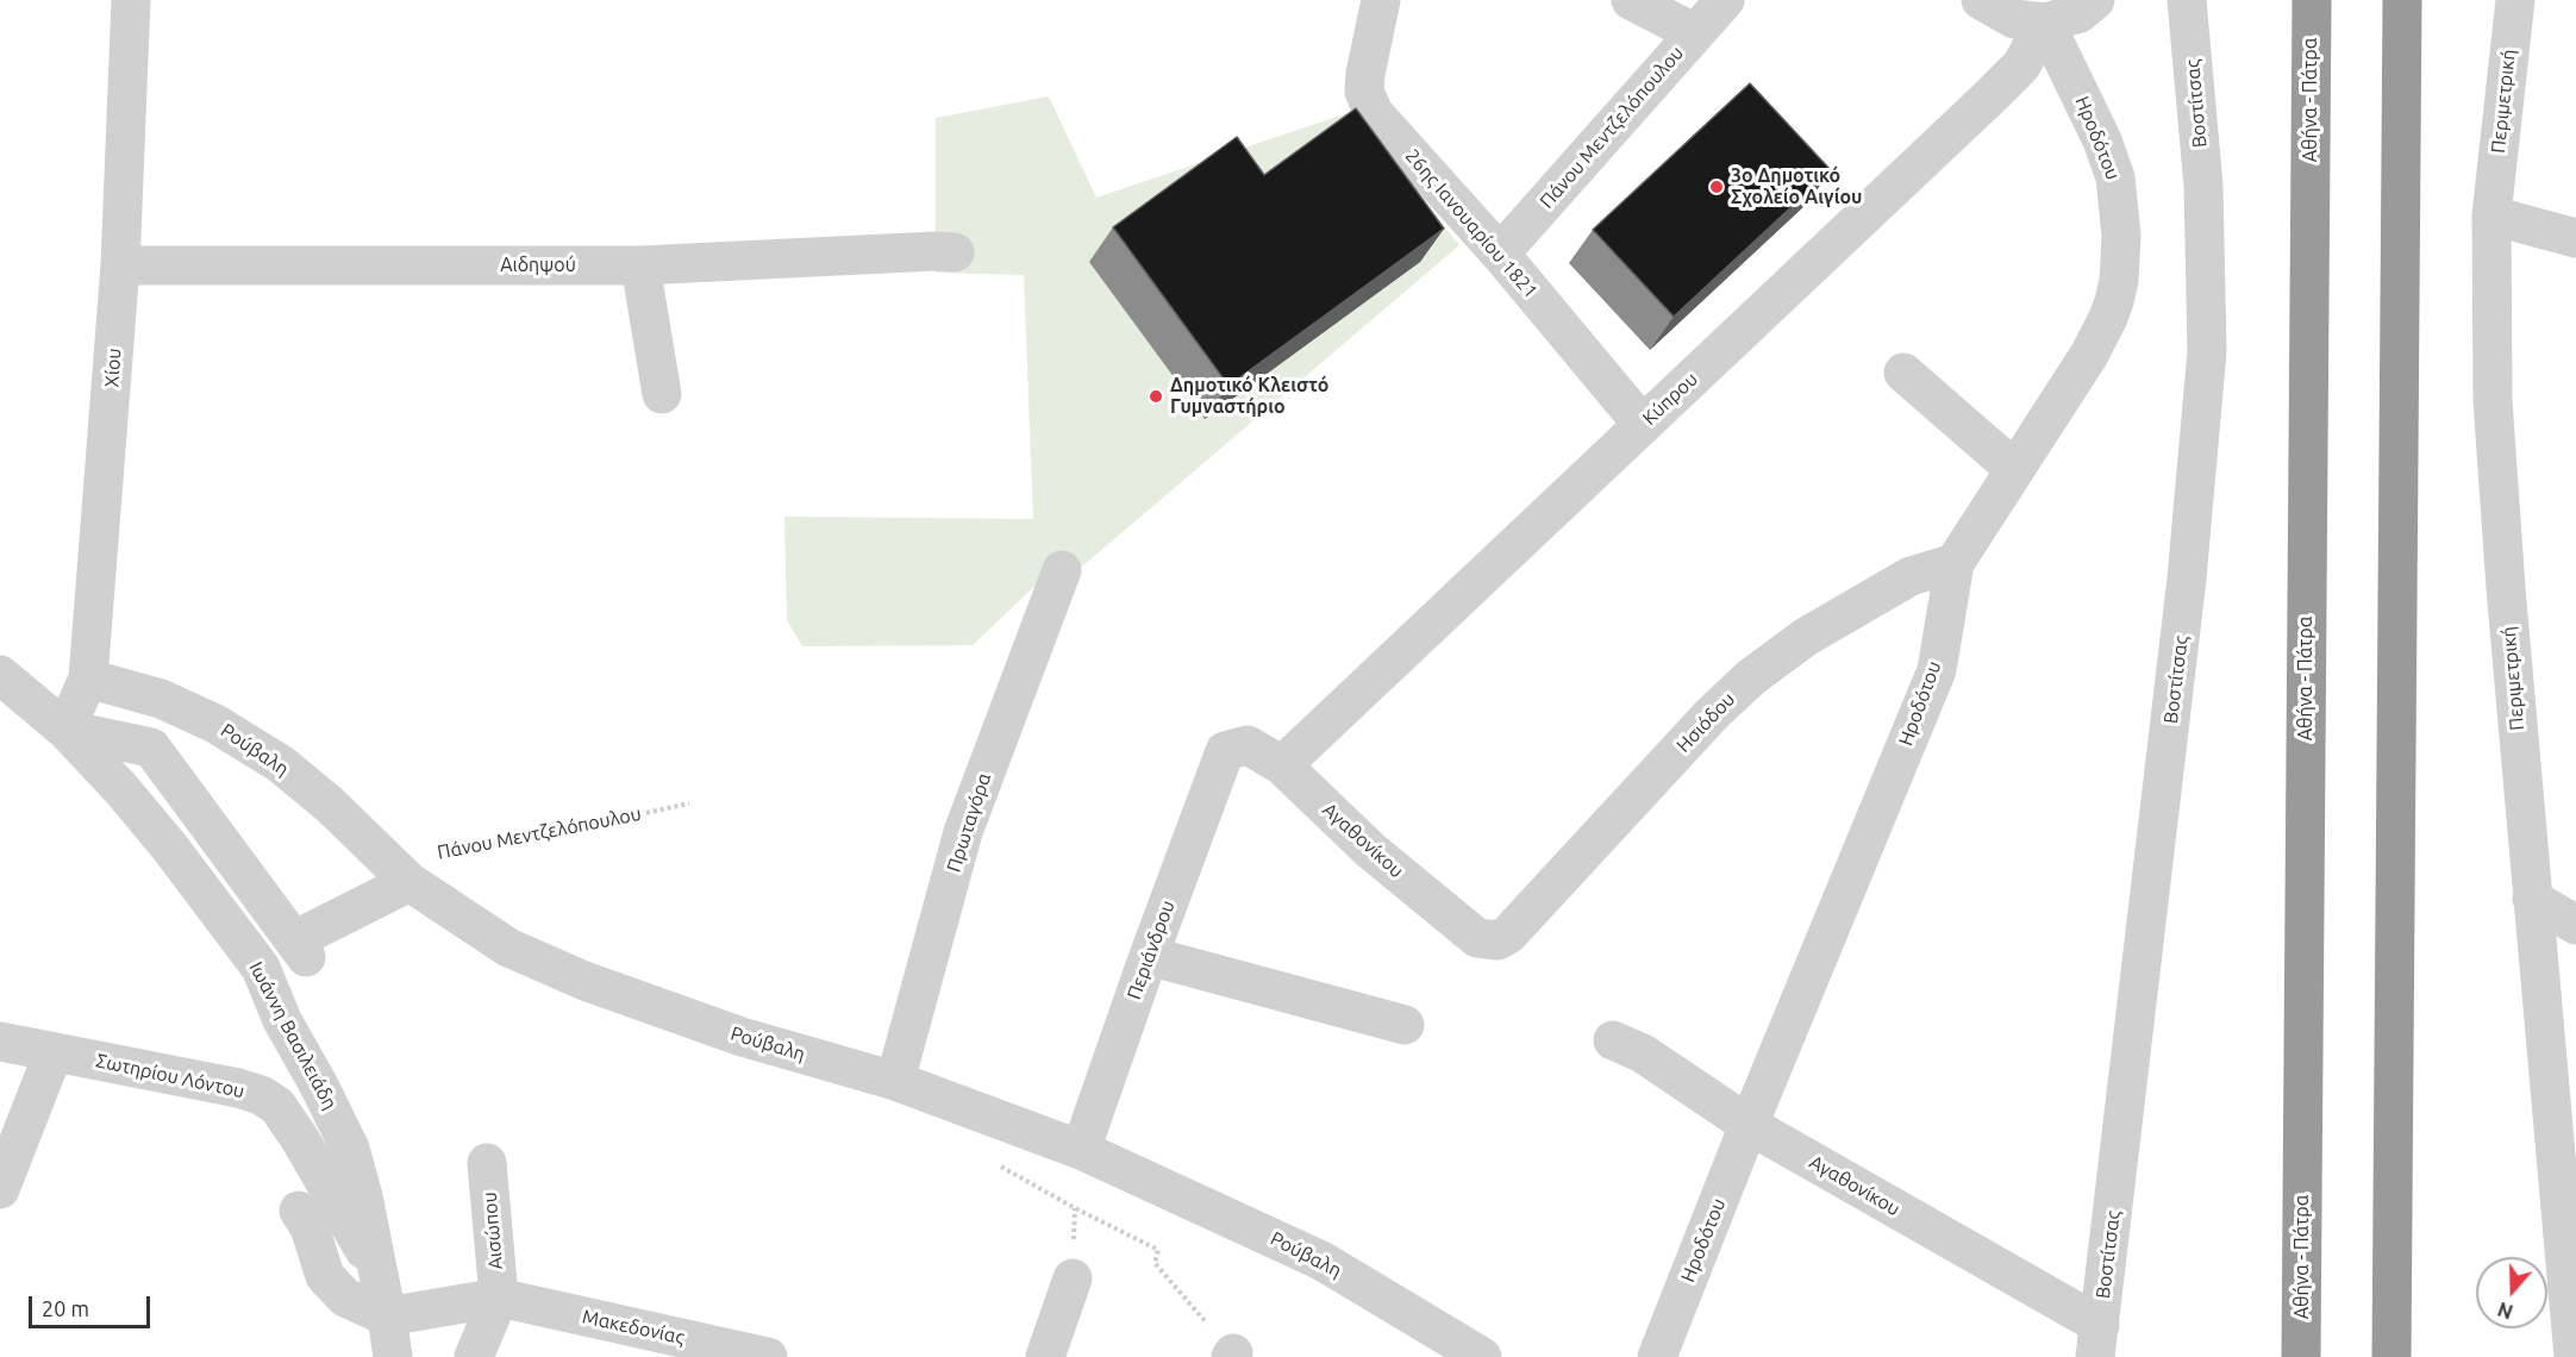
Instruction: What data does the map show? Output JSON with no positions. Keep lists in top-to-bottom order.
{
  "streets": {
    "highway": ["Αθήνα - Πάτρα"],
    "street": [
      "Περιμετρική",
      "Βοστίτσας",
      "Πάνου Μεντζελόπουλου",
      "Ηροδότου",
      "26ης Ιανουαρίου 1821",
      "Αιδηψού",
      "Χίου",
      "Κύπρου",
      "Ησιόδου",
      "Ρούβαλη",
      "Πρωταγόρα",
      "Αγαθονίκου",
      "Περιάνδρου",
      "Ιωάννη Βασιλειάδη",
      "Σωτηρίου Λόντου",
      "Αισώπου",
      "Μακεδονίας"
    ]
  },
  "crossings": [
    ["Βοστίτσας", "Αγαθονίκου"],
    ["Πάνου Μεντζελόπουλου", "26ης Ιανουαρίου 1821"],
    ["Πάνου Μεντζελόπουλου", "Ρούβαλη"],
    ["Ηροδότου", "Κύπρου"],
    ["Ηροδότου", "Ησιόδου"],
    ["Ηροδότου", "Αγαθονίκου"],
    ["26ης Ιανουαρίου 1821", "Κύπρου"],
    ["Αιδηψού", "Χίου"],
    ["Χίου", "Ρούβαλη"],
    ["Χίου", "Ιωάννη Βασιλειάδη"],
    ["Κύπρου", "Αγαθονίκου"],
    ["Ησιόδου", "Αγαθονίκου"],
    ["Ρούβαλη", "Πρωταγόρα"],
    ["Ρούβαλη", "Περιάνδρου"],
    ["Αγαθονίκου", "Περιάνδρου"],
    ["Ιωάννη Βασιλειάδη", "Σωτηρίου Λόντου"],
    ["Ιωάννη Βασιλειάδη", "Μακεδονίας"],
    ["Αισώπου", "Μακεδονίας"]
  ],
  "places": ["3ο Δημοτικό Σχολείο Αιγίου", "Δημοτικό Κλειστό Γυμναστήριο"],
  "scale_bar": "20 m",
  "north": "bottom"
}
